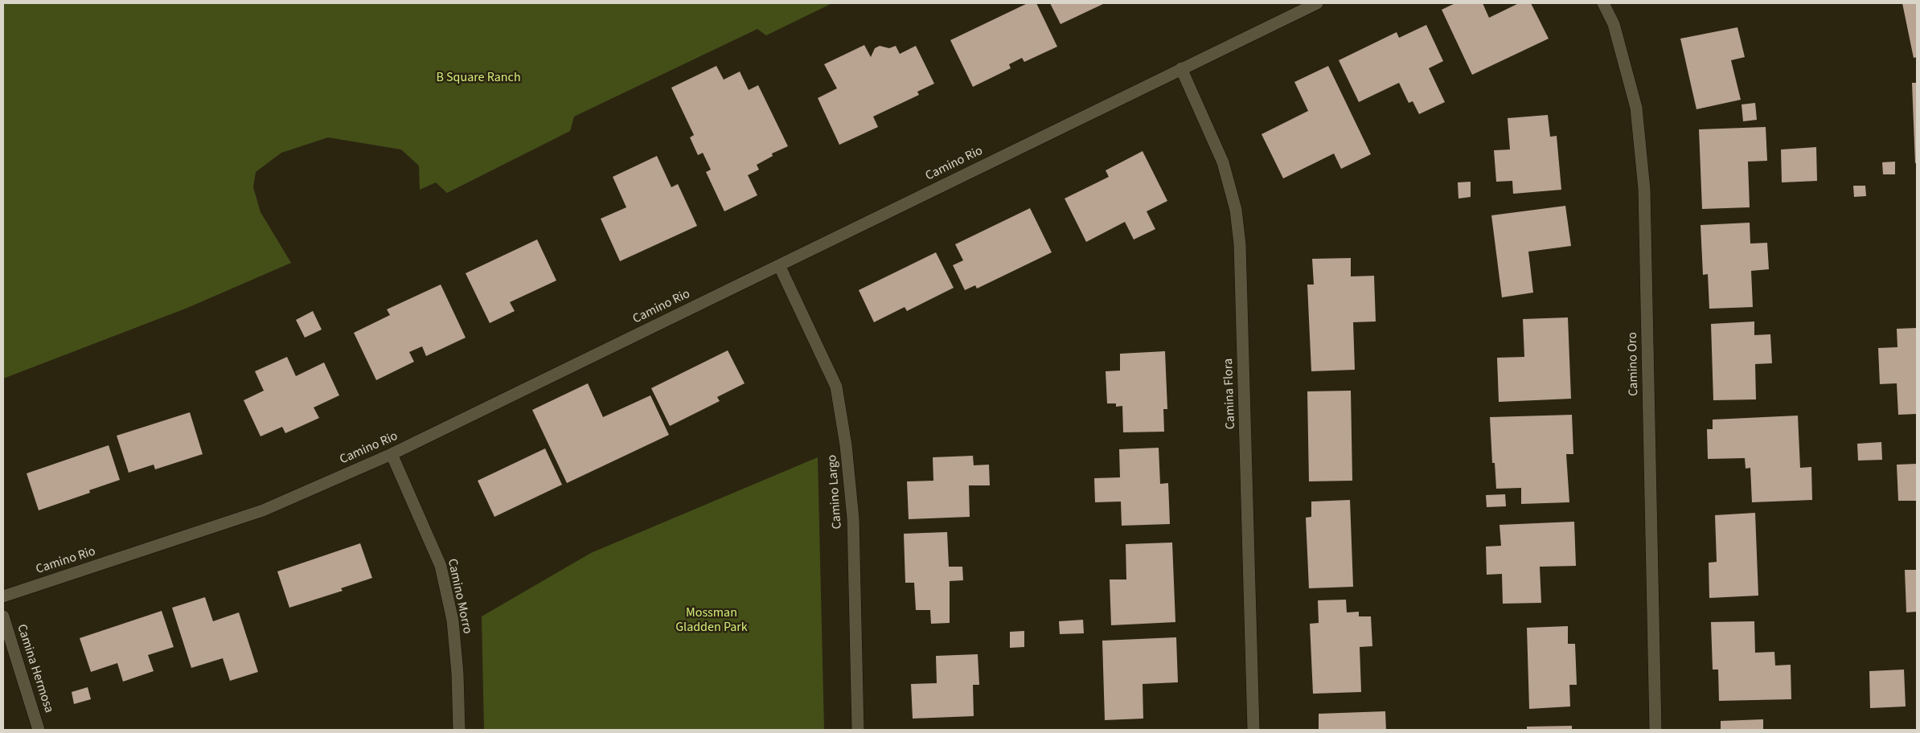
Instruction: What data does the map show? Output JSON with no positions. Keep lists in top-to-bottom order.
{
  "streets": {
    "street": [
      "Camino Rio",
      "Camino Oro",
      "Camina Flora",
      "Camino Largo",
      "Camino Morro",
      "Camina Hermosa"
    ]
  },
  "crossings": [
    ["Camino Rio", "Camina Flora"],
    ["Camino Rio", "Camino Largo"],
    ["Camino Rio", "Camino Morro"]
  ],
  "parks": ["B Square Ranch", "Mossman Gladden Park"]
}
